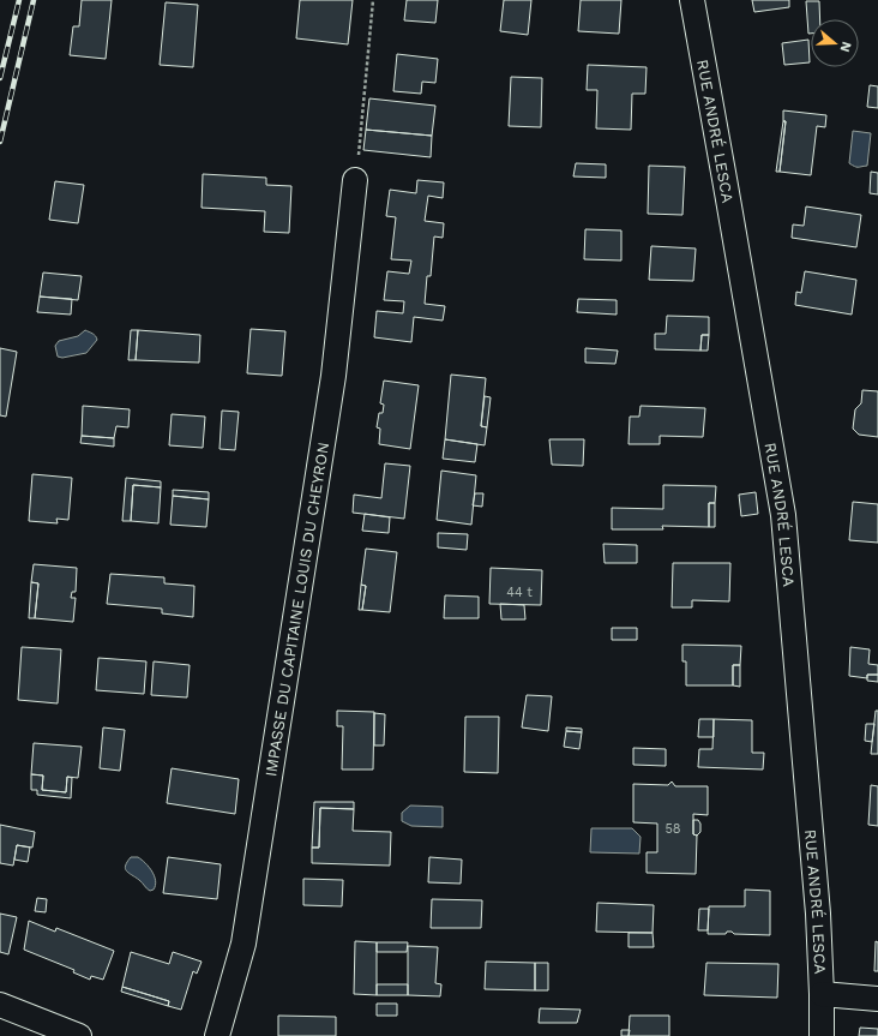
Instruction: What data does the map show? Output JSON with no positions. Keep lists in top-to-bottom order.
{
  "streets": {
    "street": ["RUE ANDRÉ LESCA", "IMPASSE DU CAPITAINE LOUIS DU CHEYRON"]
  },
  "house_numbers": ["44 t", "58"],
  "north": "right"
}
